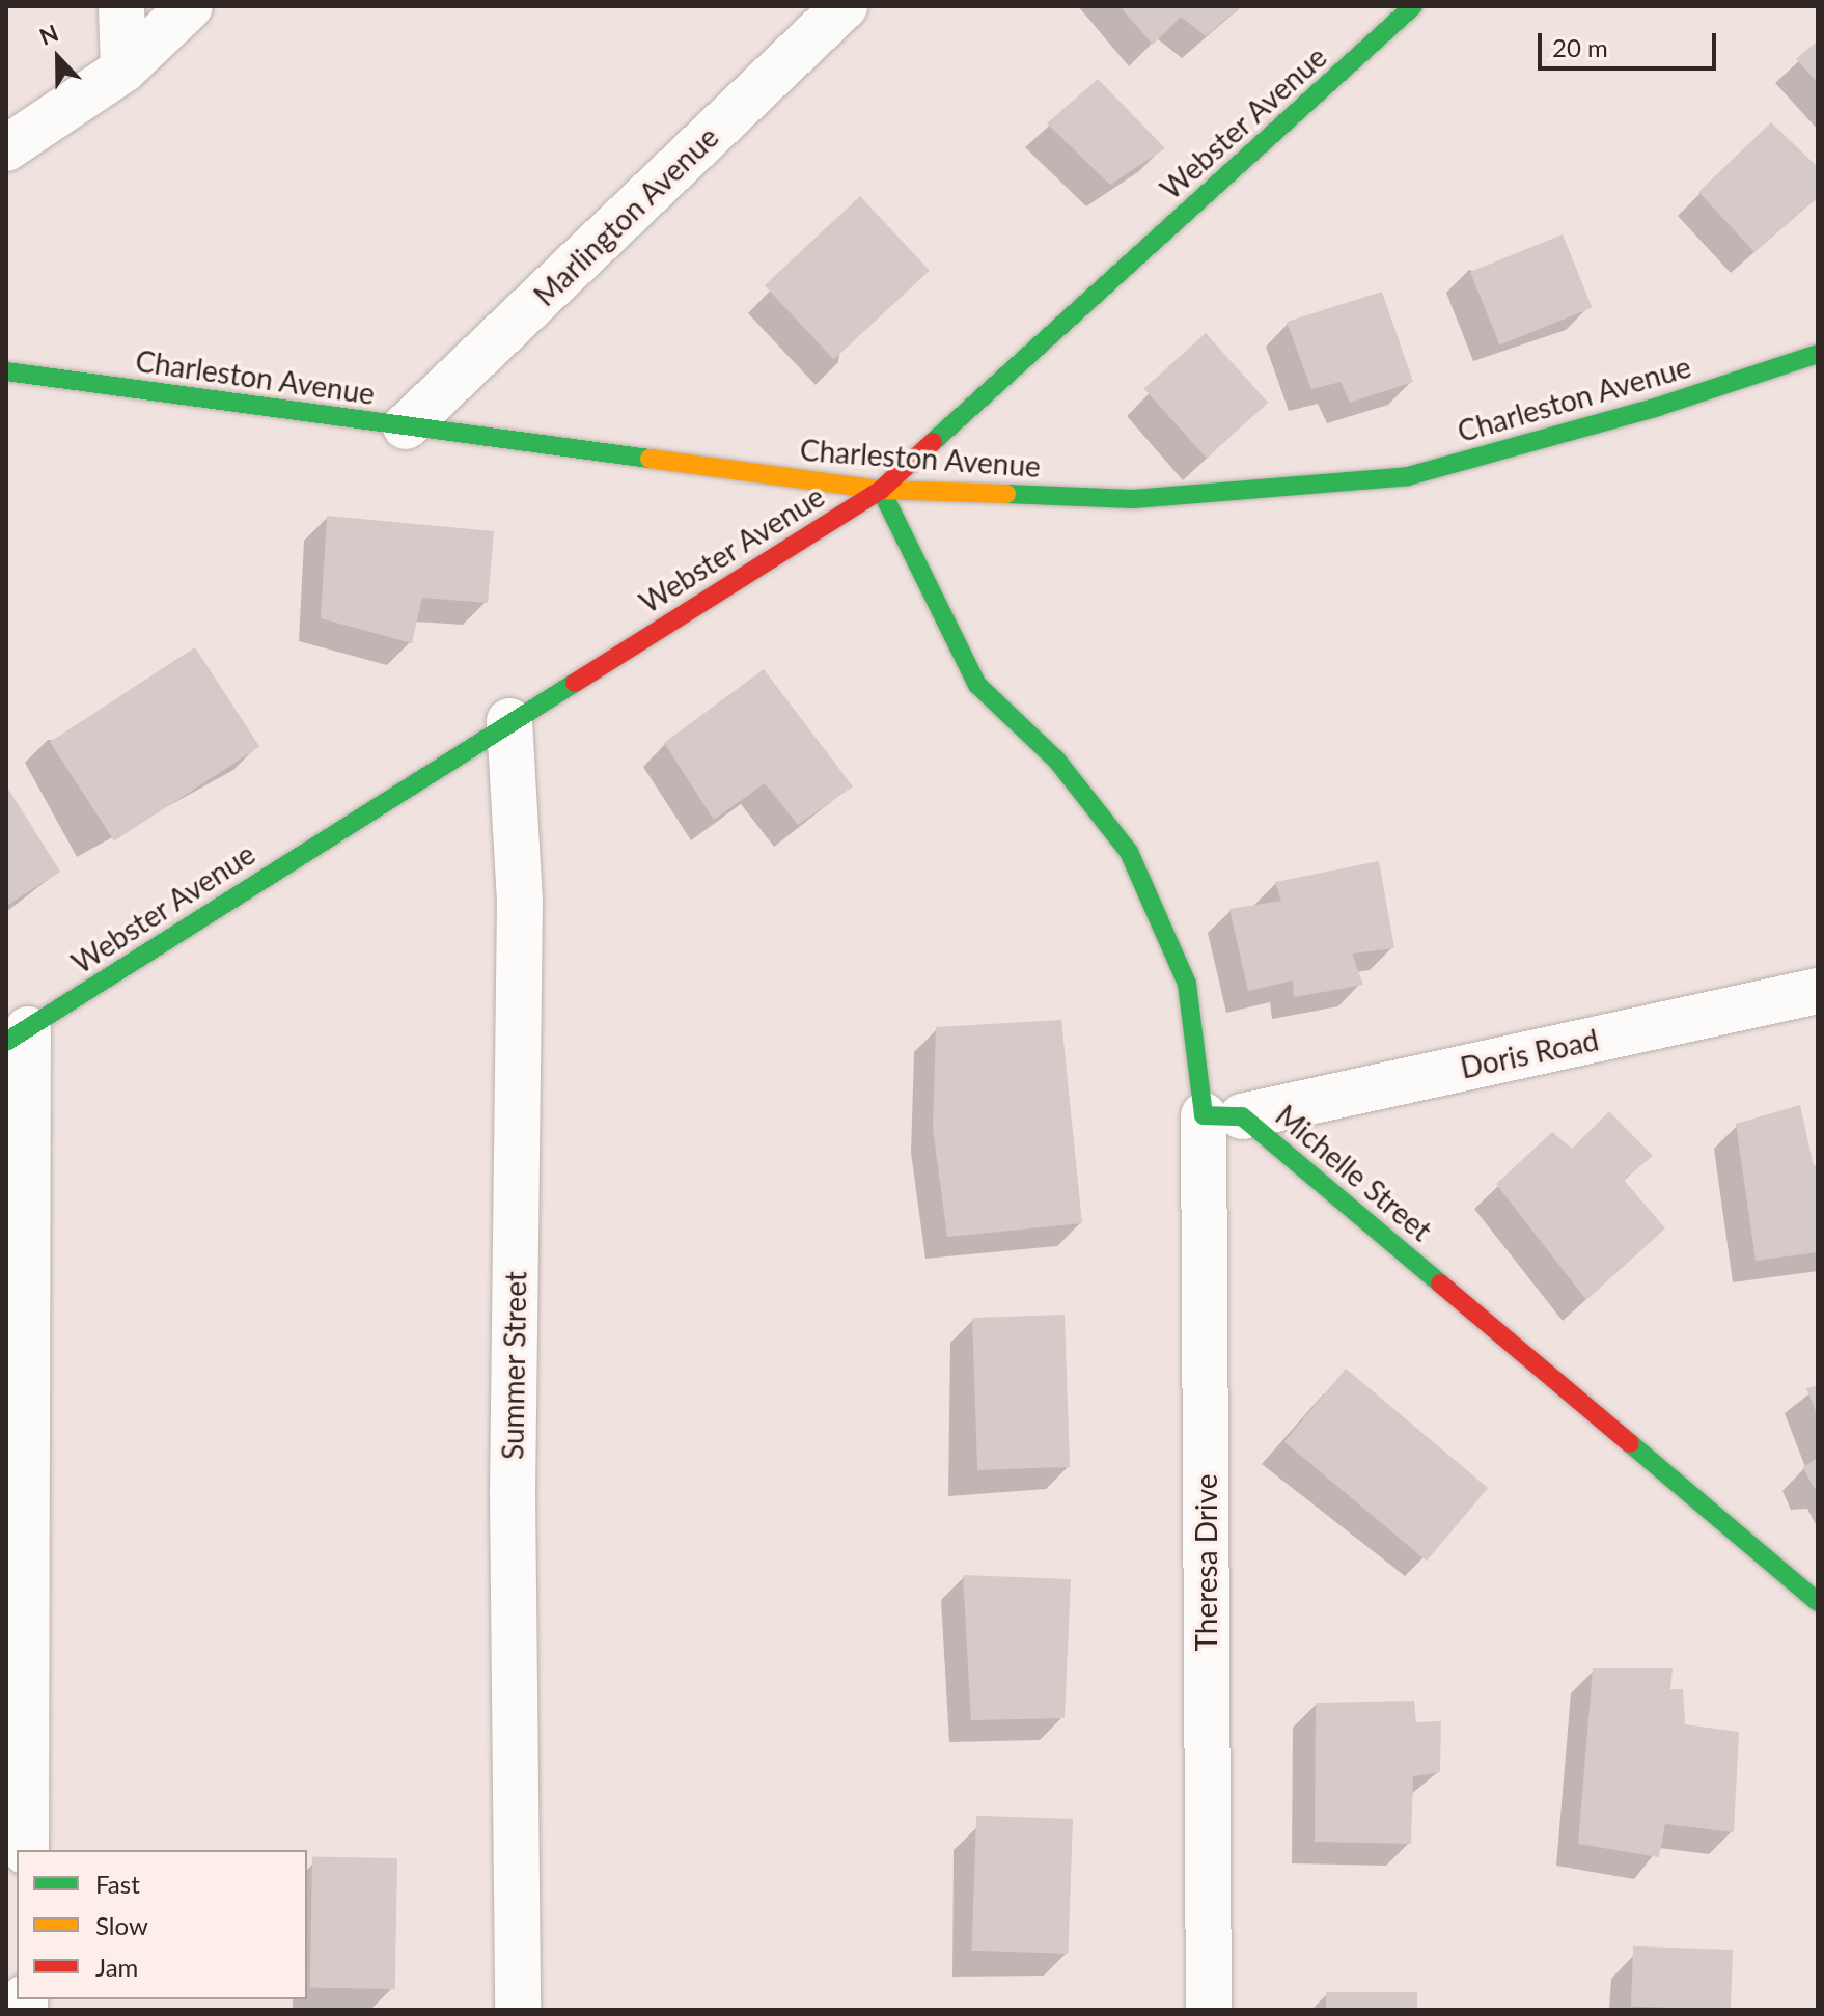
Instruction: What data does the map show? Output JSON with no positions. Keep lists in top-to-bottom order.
{
  "streets": {
    "street": [
      "Webster Avenue",
      "Marlington Avenue",
      "Charleston Avenue",
      "Doris Road",
      "Michelle Street",
      "Summer Street",
      "Theresa Drive"
    ]
  },
  "crossings": [
    ["Webster Avenue", "Charleston Avenue"],
    ["Webster Avenue", "Summer Street"],
    ["Marlington Avenue", "Charleston Avenue"],
    ["Doris Road", "Michelle Street"],
    ["Doris Road", "Theresa Drive"],
    ["Michelle Street", "Theresa Drive"]
  ],
  "legend": ["Fast", "Slow", "Jam"],
  "scale_bar": "20 m",
  "north": "top"
}
